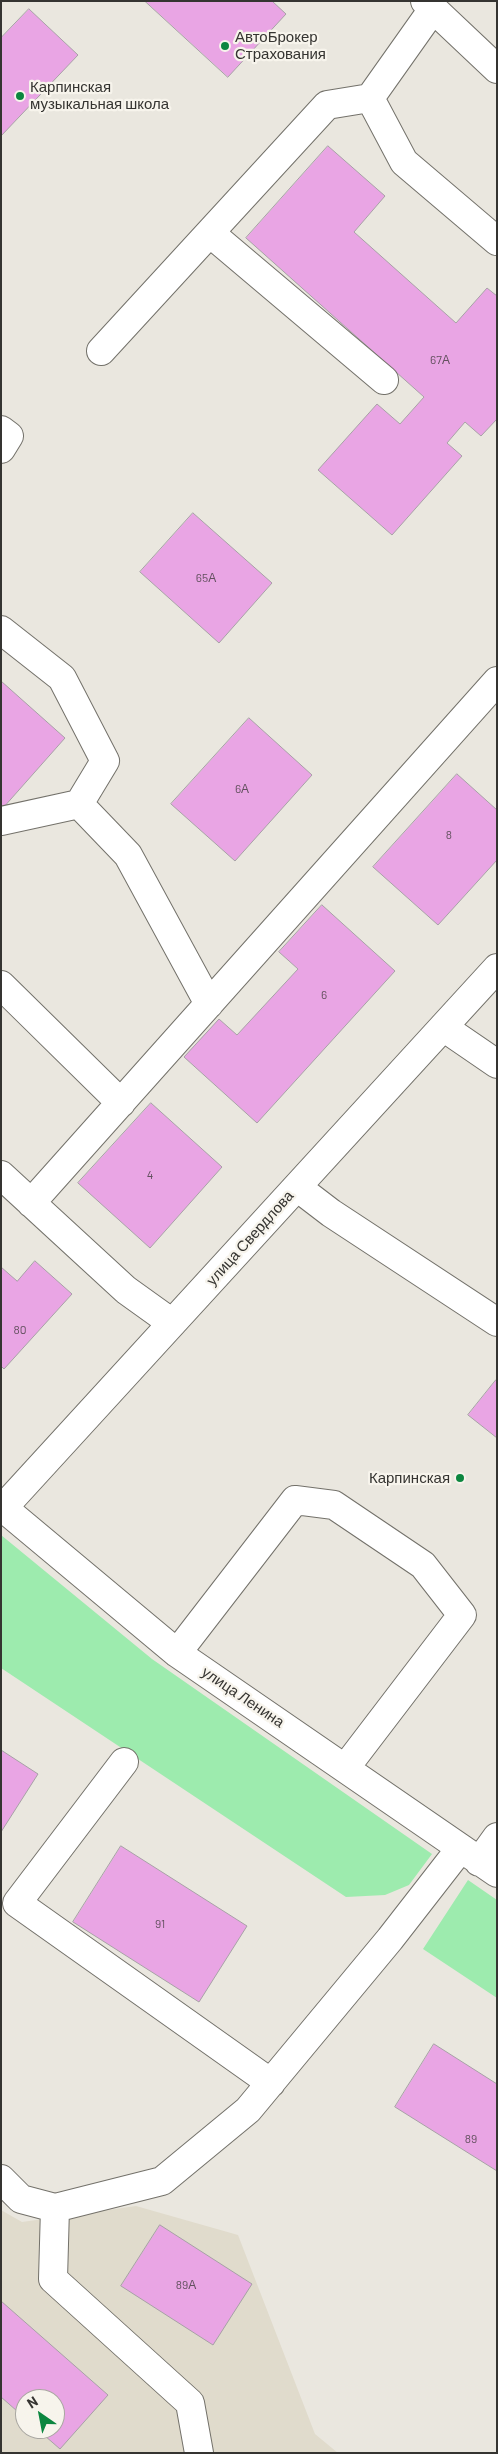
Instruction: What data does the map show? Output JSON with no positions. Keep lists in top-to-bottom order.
{
  "streets": {
    "street": ["улица Свердлова", "улица Ленина"]
  },
  "crossings": [
    ["улица Свердлова", "улица Ленина"]
  ],
  "places": ["АвтоБрокер Страхования", "Карпинская музыкальная школа", "Карпинская"],
  "house_numbers": [
    "67А",
    "65А",
    "6А",
    "8",
    "6",
    "4",
    "80",
    "91",
    "89",
    "89А"
  ],
  "north": "top left"
}
